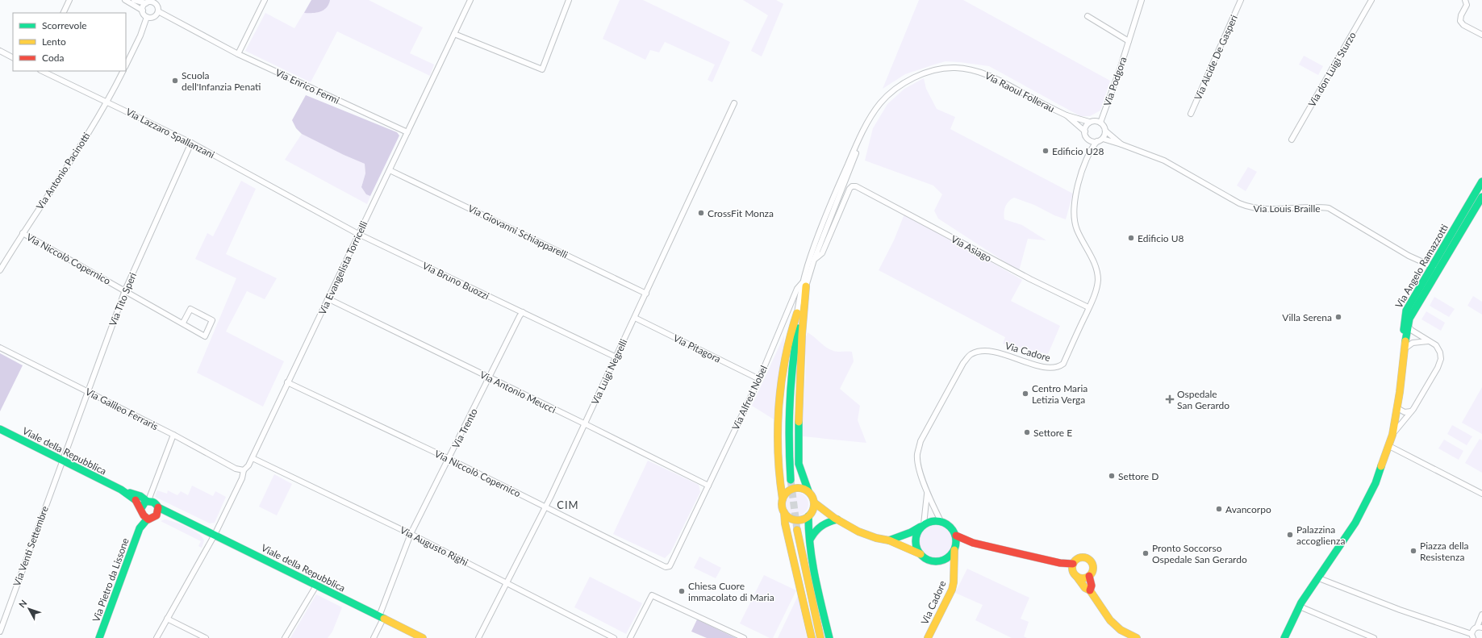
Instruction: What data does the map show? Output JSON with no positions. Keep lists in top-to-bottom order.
{
  "streets": {
    "street": [
      "Via Alcide De Gasperi",
      "Via don Luigi Sturzo",
      "Via Podgora",
      "Via Enrico Fermi",
      "Via Raoul Follerau",
      "Via Lazzaro Spallanzani",
      "Via Antonio Pacinotti",
      "Via Louis Braille",
      "Via Giovanni Schiapparelli",
      "Via Asiago",
      "Via Niccolò Copernico",
      "Via Angelo Ramazzotti",
      "Via Evangelista Torricelli",
      "Via Bruno Buozzi",
      "Via Tito Speri",
      "Via Pitagora",
      "Via Cadore",
      "Via Luigi Negrelli",
      "Via Antonio Meucci",
      "Via Alfred Nobel",
      "Via Galileo Ferraris",
      "Via Trento",
      "Viale della Repubblica",
      "Via Venti Settembre",
      "Via Augusto Righi",
      "Via Pietro da Lissone"
    ]
  },
  "crossings": [
    ["Via Podgora", "Via Raoul Follerau"],
    ["Via Podgora", "Via Cadore"],
    ["Via Enrico Fermi", "Via Evangelista Torricelli"],
    ["Via Raoul Follerau", "Via Cadore"],
    ["Via Raoul Follerau", "Via Alfred Nobel"],
    ["Via Lazzaro Spallanzani", "Via Antonio Pacinotti"],
    ["Via Lazzaro Spallanzani", "Via Bruno Buozzi"],
    ["Via Lazzaro Spallanzani", "Via Tito Speri"],
    ["Via Antonio Pacinotti", "Via Niccolò Copernico"],
    ["Via Louis Braille", "Via Angelo Ramazzotti"],
    ["Via Giovanni Schiapparelli", "Via Evangelista Torricelli"],
    ["Via Giovanni Schiapparelli", "Via Luigi Negrelli"],
    ["Via Asiago", "Via Cadore"],
    ["Via Asiago", "Via Alfred Nobel"],
    ["Via Niccolò Copernico", "Via Evangelista Torricelli"],
    ["Via Niccolò Copernico", "Via Tito Speri"],
    ["Via Niccolò Copernico", "Via Luigi Negrelli"],
    ["Via Niccolò Copernico", "Via Alfred Nobel"],
    ["Via Niccolò Copernico", "Via Trento"],
    ["Via Evangelista Torricelli", "Via Bruno Buozzi"],
    ["Via Evangelista Torricelli", "Via Antonio Meucci"],
    ["Via Evangelista Torricelli", "Via Galileo Ferraris"],
    ["Via Evangelista Torricelli", "Viale della Repubblica"],
    ["Via Evangelista Torricelli", "Via Augusto Righi"],
    ["Via Bruno Buozzi", "Via Luigi Negrelli"],
    ["Via Bruno Buozzi", "Via Trento"],
    ["Via Tito Speri", "Via Galileo Ferraris"],
    ["Via Tito Speri", "Viale della Repubblica"],
    ["Via Tito Speri", "Via Venti Settembre"],
    ["Via Pitagora", "Via Luigi Negrelli"],
    ["Via Pitagora", "Via Alfred Nobel"],
    ["Via Luigi Negrelli", "Via Antonio Meucci"],
    ["Via Luigi Negrelli", "Via Augusto Righi"],
    ["Via Antonio Meucci", "Via Alfred Nobel"],
    ["Via Antonio Meucci", "Via Trento"],
    ["Via Trento", "Viale della Repubblica"],
    ["Via Trento", "Via Augusto Righi"],
    ["Viale della Repubblica", "Via Venti Settembre"],
    ["Viale della Repubblica", "Via Pietro da Lissone"]
  ],
  "districts": ["CIM"],
  "places": {
    "other": [
      "Scuola dell'Infanzia Penati",
      "Edificio U28",
      "CrossFit Monza",
      "Edificio U8",
      "Villa Serena",
      "Centro Maria Letizia Verga",
      "Settore E",
      "Settore D",
      "Avancorpo",
      "Palazzina accoglienza",
      "Piazza della Resistenza",
      "Pronto Soccorso Ospedale San Gerardo",
      "Chiesa Cuore immacolato di Maria"
    ],
    "health": ["Ospedale San Gerardo"]
  },
  "legend": ["Scorrevole", "Lento", "Coda"],
  "north": "top left"
}
